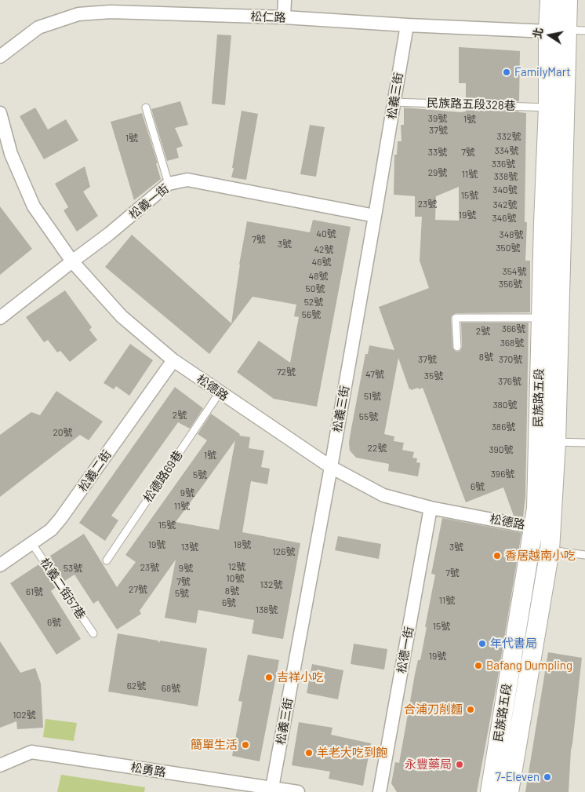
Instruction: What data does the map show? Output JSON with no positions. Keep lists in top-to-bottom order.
{
  "streets": {
    "main road": ["民族路五段"],
    "street": [
      "松仁路",
      "松義三街",
      "松義一街",
      "松德路",
      "松義二街",
      "松德一街",
      "松勇路"
    ],
    "lane": ["民族路五段328巷", "松德路69巷", "松義二街57巷"]
  },
  "crossings": [
    ["松仁路", "松義三街"],
    ["松仁路", "民族路五段"],
    ["松義三街", "民族路五段328巷"],
    ["松義三街", "松義一街"],
    ["松義三街", "松德路"],
    ["松義三街", "松勇路"],
    ["民族路五段328巷", "民族路五段"],
    ["松義一街", "松德路"],
    ["松德路", "民族路五段"],
    ["松德路", "松義二街"],
    ["松德路", "松德路69巷"],
    ["松德路", "松德一街"],
    ["松義二街", "松義二街57巷"]
  ],
  "places": [
    "FamilyMart",
    "香居越南小吃",
    "年代書局",
    "Bafang Dumpling",
    "吉祥小吃",
    "合浦刀削麵",
    "簡單生活",
    "羊老大吃到飽",
    "永豐藥局",
    "7-Eleven"
  ],
  "house_numbers": [
    "39號",
    "1號",
    "37號",
    "332號",
    "1號",
    "334號",
    "33號",
    "7號",
    "336號",
    "29號",
    "11號",
    "338號",
    "340號",
    "15號",
    "23號",
    "342號",
    "19號",
    "346號",
    "40號",
    "348號",
    "7號",
    "3號",
    "350號",
    "42號",
    "46號",
    "354號",
    "48號",
    "356號",
    "50號",
    "52號",
    "56號",
    "366號",
    "2號",
    "368號",
    "8號",
    "37號",
    "370號",
    "72號",
    "47號",
    "35號",
    "376號",
    "51號",
    "380號",
    "2號",
    "55號",
    "386號",
    "20號",
    "22號",
    "390號",
    "1號",
    "396號",
    "5號",
    "6號",
    "9號",
    "11號",
    "15號",
    "19號",
    "18號",
    "13號",
    "3號",
    "126號",
    "12號",
    "23號",
    "53號",
    "9號",
    "7號",
    "10號",
    "7號",
    "132號",
    "27號",
    "8號",
    "61號",
    "5號",
    "11號",
    "6號",
    "138號",
    "6號",
    "15號",
    "19號",
    "62號",
    "68號",
    "102號"
  ],
  "north": "left"
}
